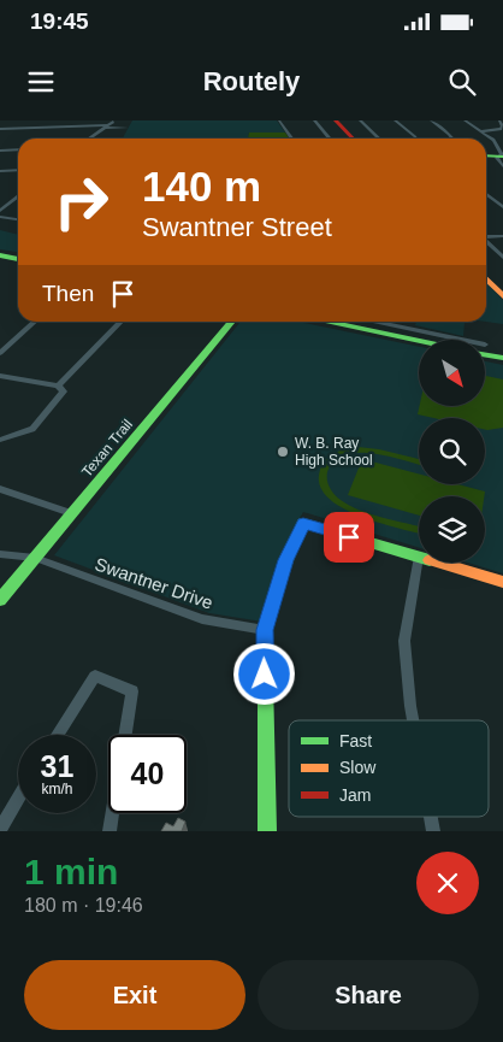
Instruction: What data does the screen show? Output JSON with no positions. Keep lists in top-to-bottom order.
{
  "streets": {
    "street": ["Texan Trail", "Swantner Drive"]
  },
  "crossings": [
    ["Texan Trail", "Swantner Drive"]
  ],
  "places": ["W. B. Ray High School"],
  "legend": ["Fast", "Slow", "Jam"],
  "north": "bottom right",
  "page": {
    "status": "19:45",
    "header": "Routely",
    "turn": ["140 m", "Swantner Street"],
    "then": "Then",
    "speed": "31 km/h",
    "limit": "40",
    "heading": ["1 min", "180 m · 19:46"],
    "buttons": ["Exit", "Share"]
  }
}
